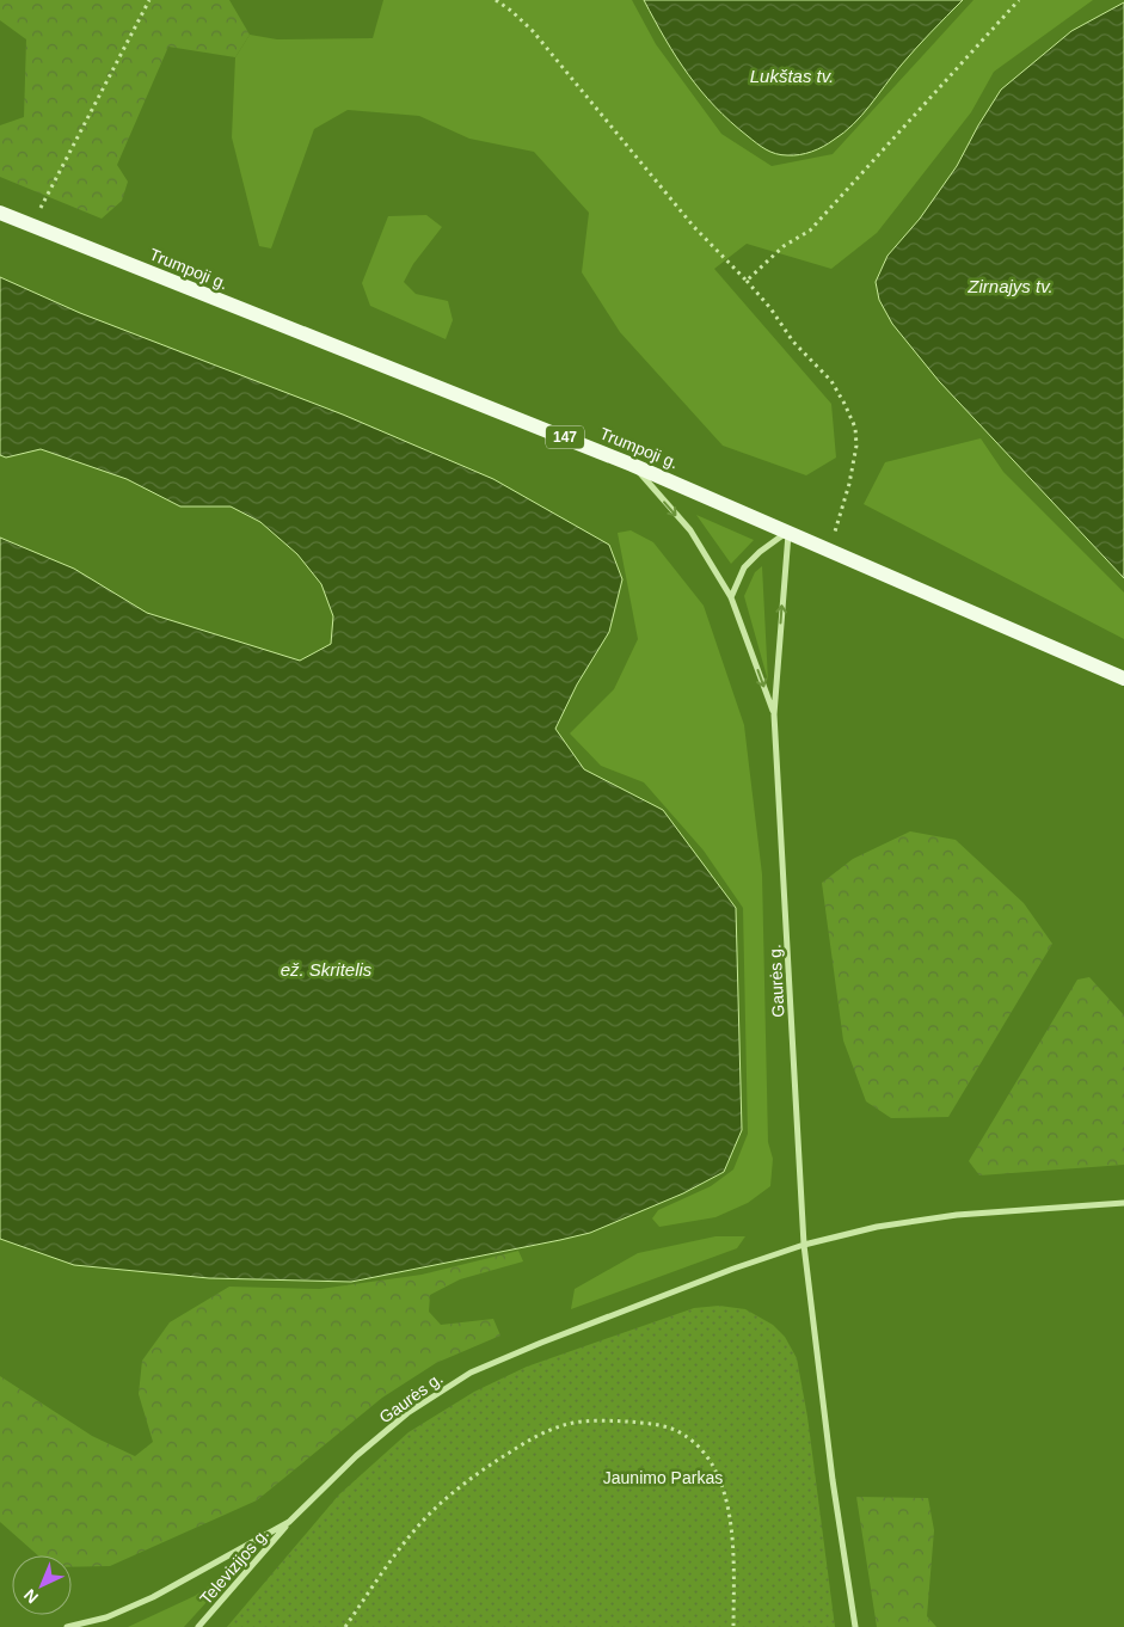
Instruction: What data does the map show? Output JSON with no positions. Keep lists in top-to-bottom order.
{
  "streets": {
    "main road": ["Trumpoji g.", "147"],
    "street": ["Gaurės g.", "Televizijos g."]
  },
  "crossings": [
    ["Trumpoji g.", "Gaurės g."],
    ["Gaurės g.", "Televizijos g."]
  ],
  "water": ["Lukštas tv.", "Zirnajys tv.", "ež. Skritelis"],
  "parks": ["Jaunimo Parkas"],
  "north": "bottom left"
}
